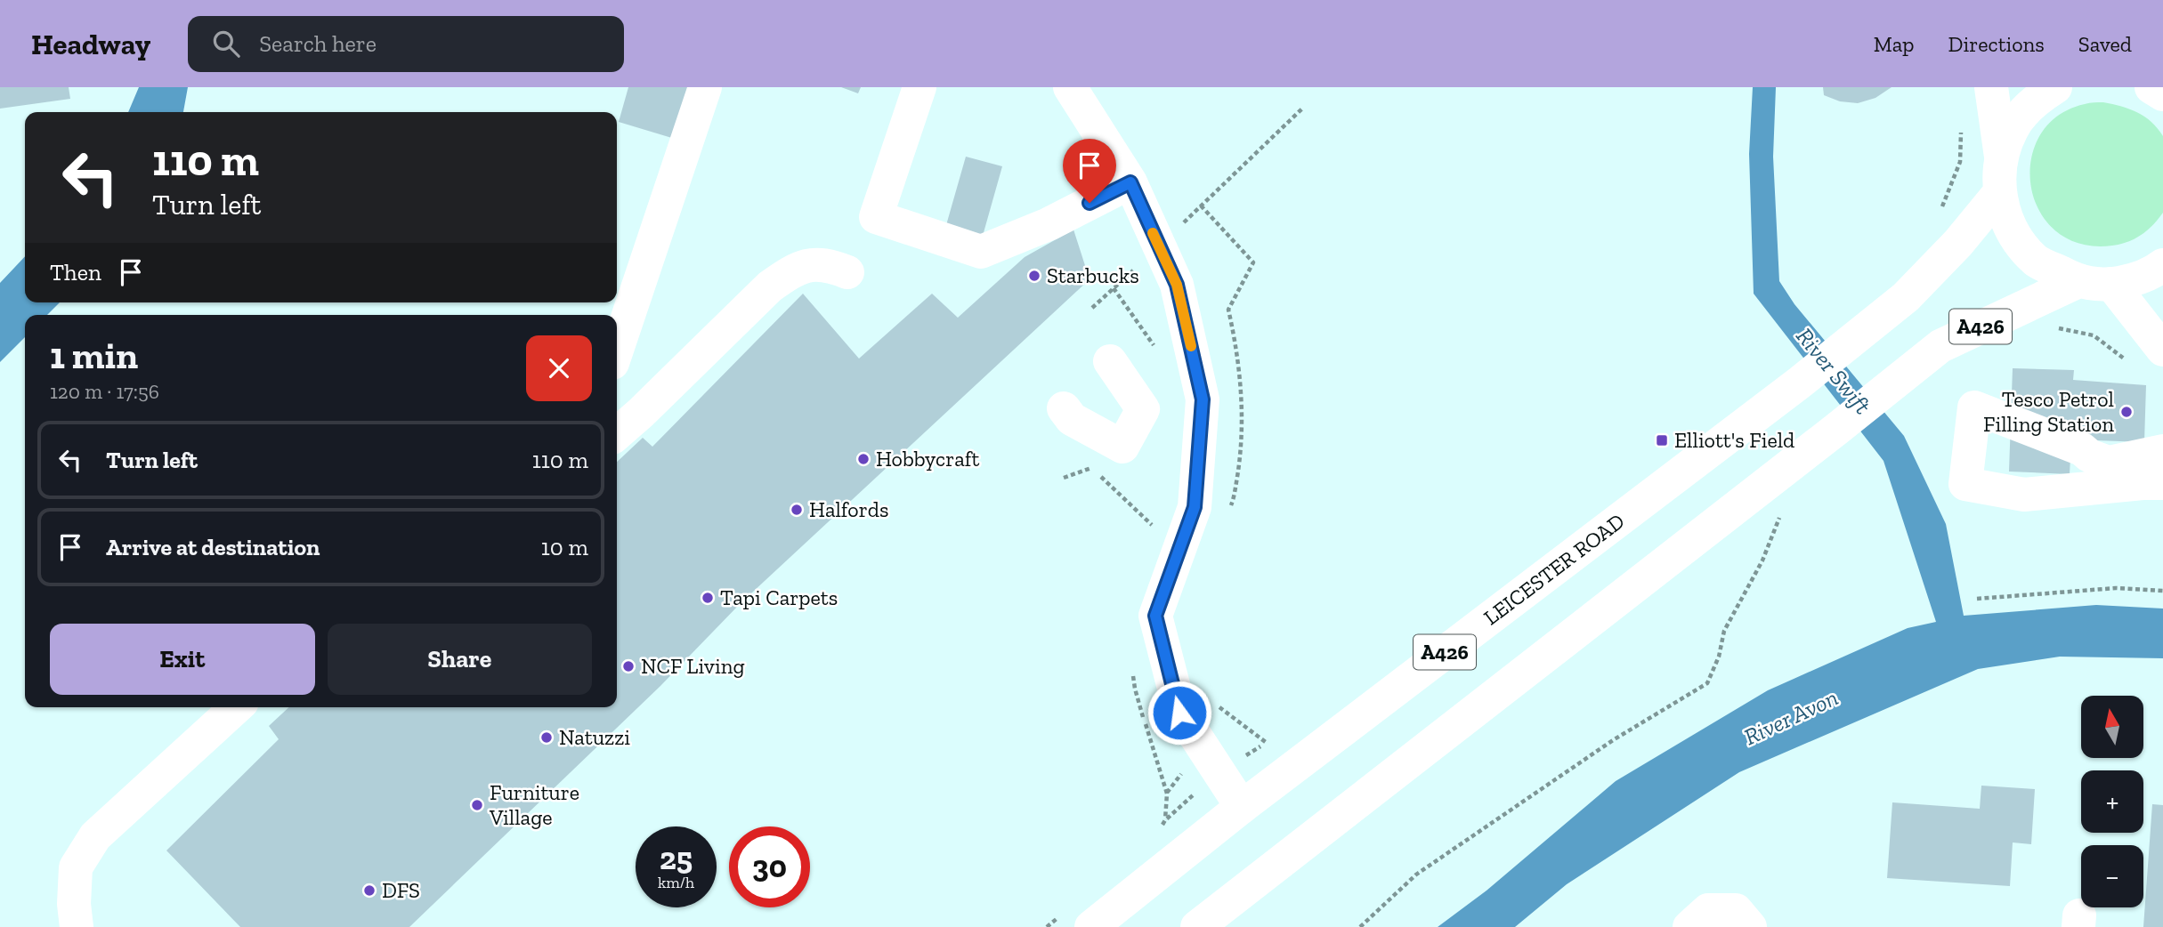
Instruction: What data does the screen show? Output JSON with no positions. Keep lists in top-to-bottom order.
{
  "streets": {
    "main road": ["A426", "LEICESTER ROAD"]
  },
  "water": ["River Swift", "River Avon"],
  "places": {
    "other": [
      "Starbucks",
      "Tesco Petrol Filling Station",
      "Hobbycraft",
      "Halfords",
      "Tapi Carpets",
      "NCF Living",
      "Natuzzi",
      "Furniture Village",
      "DFS"
    ],
    "transit": ["Elliott's Field"]
  },
  "north": "top",
  "page": {
    "header": "Headway",
    "search": "Search here",
    "nav": ["Map", "Directions", "Saved"],
    "turn": ["110 m", "Turn left"],
    "then": "Then",
    "heading": ["1 min", "120 m · 17:56"],
    "list": [
      {
        "name": "Turn left",
        "value": "110 m"
      },
      {
        "name": "Arrive at destination",
        "value": "10 m"
      }
    ],
    "buttons": ["Exit", "Share"],
    "map_buttons": ["+", "−"],
    "speed": "25 km/h",
    "limit": "30"
  }
}
